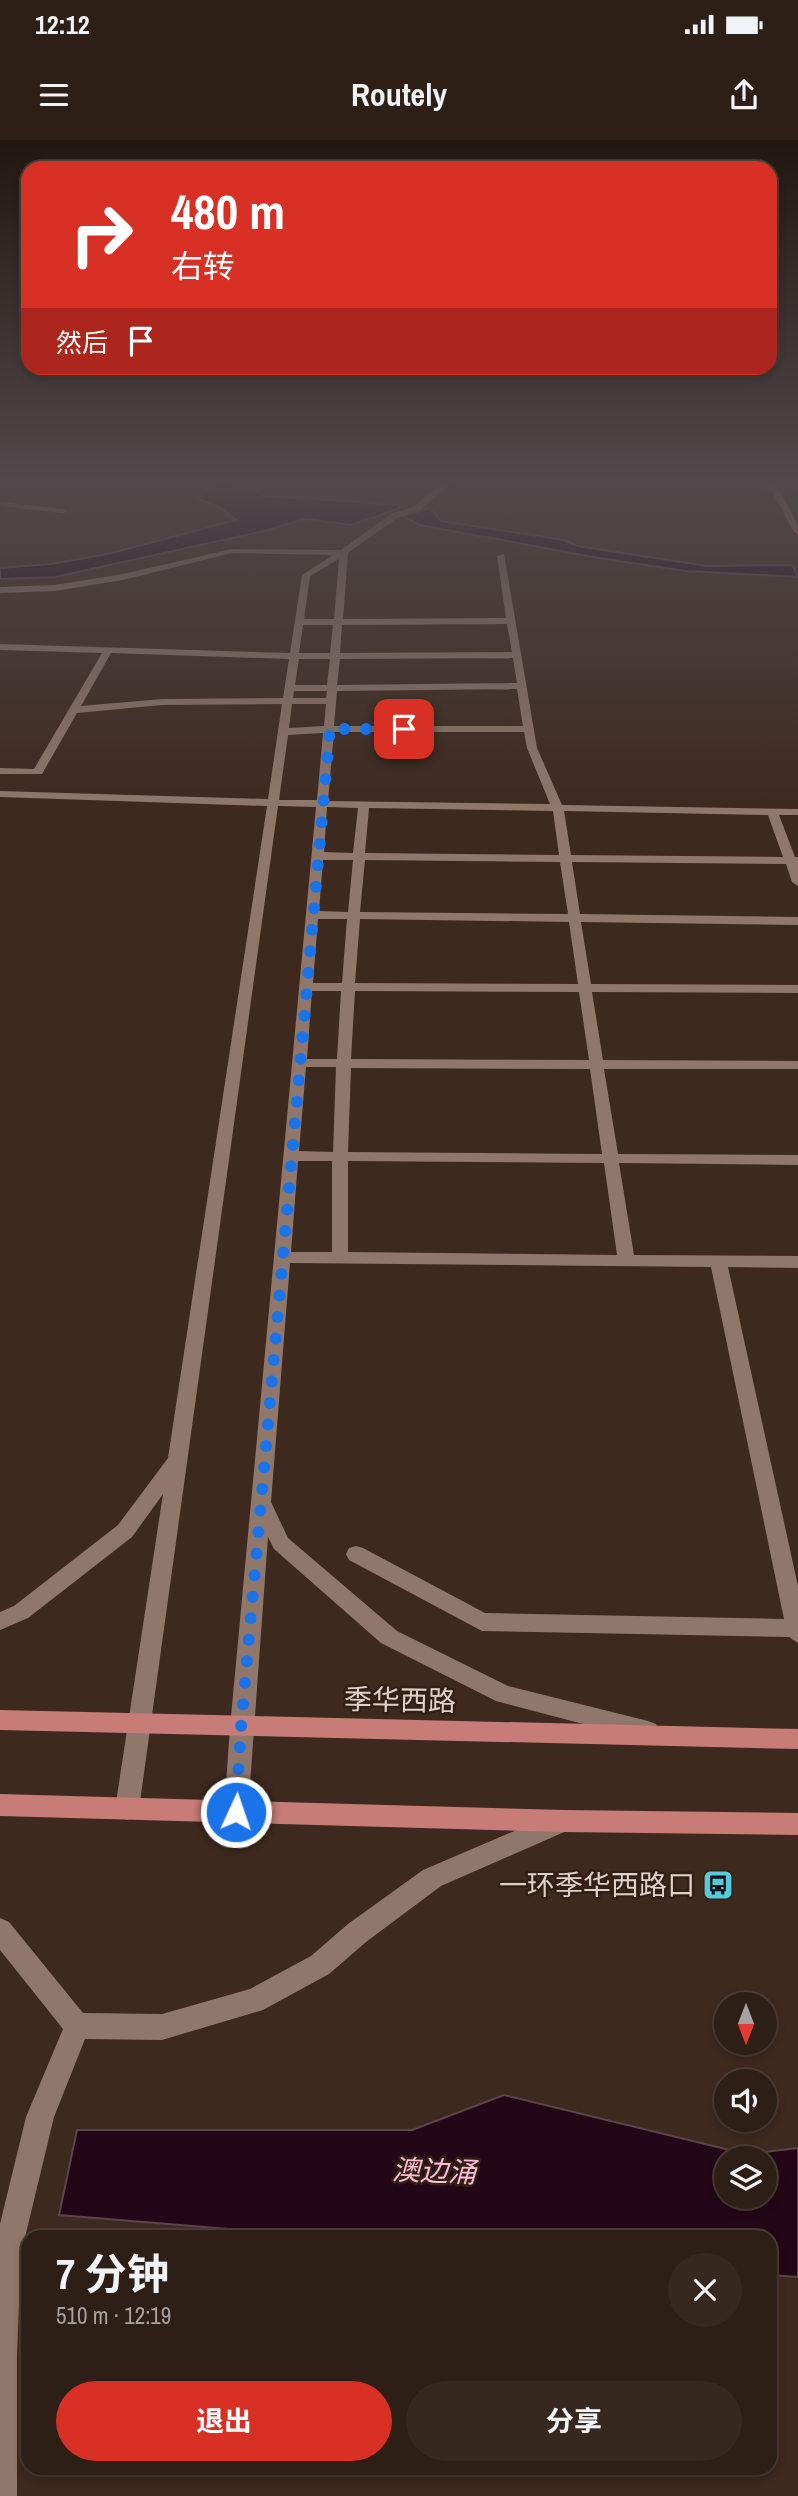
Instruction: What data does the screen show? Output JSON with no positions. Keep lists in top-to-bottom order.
{
  "streets": {
    "main road": ["季华西路"]
  },
  "water": ["澳边涌"],
  "places": {
    "bus stop": ["一环季华西路口"]
  },
  "north": "bottom",
  "page": {
    "status": "12:12",
    "header": "Routely",
    "turn": ["480 m", "右转"],
    "then": "然后",
    "heading": ["7 分钟", "510 m · 12:19"],
    "buttons": ["退出", "分享"]
  }
}
